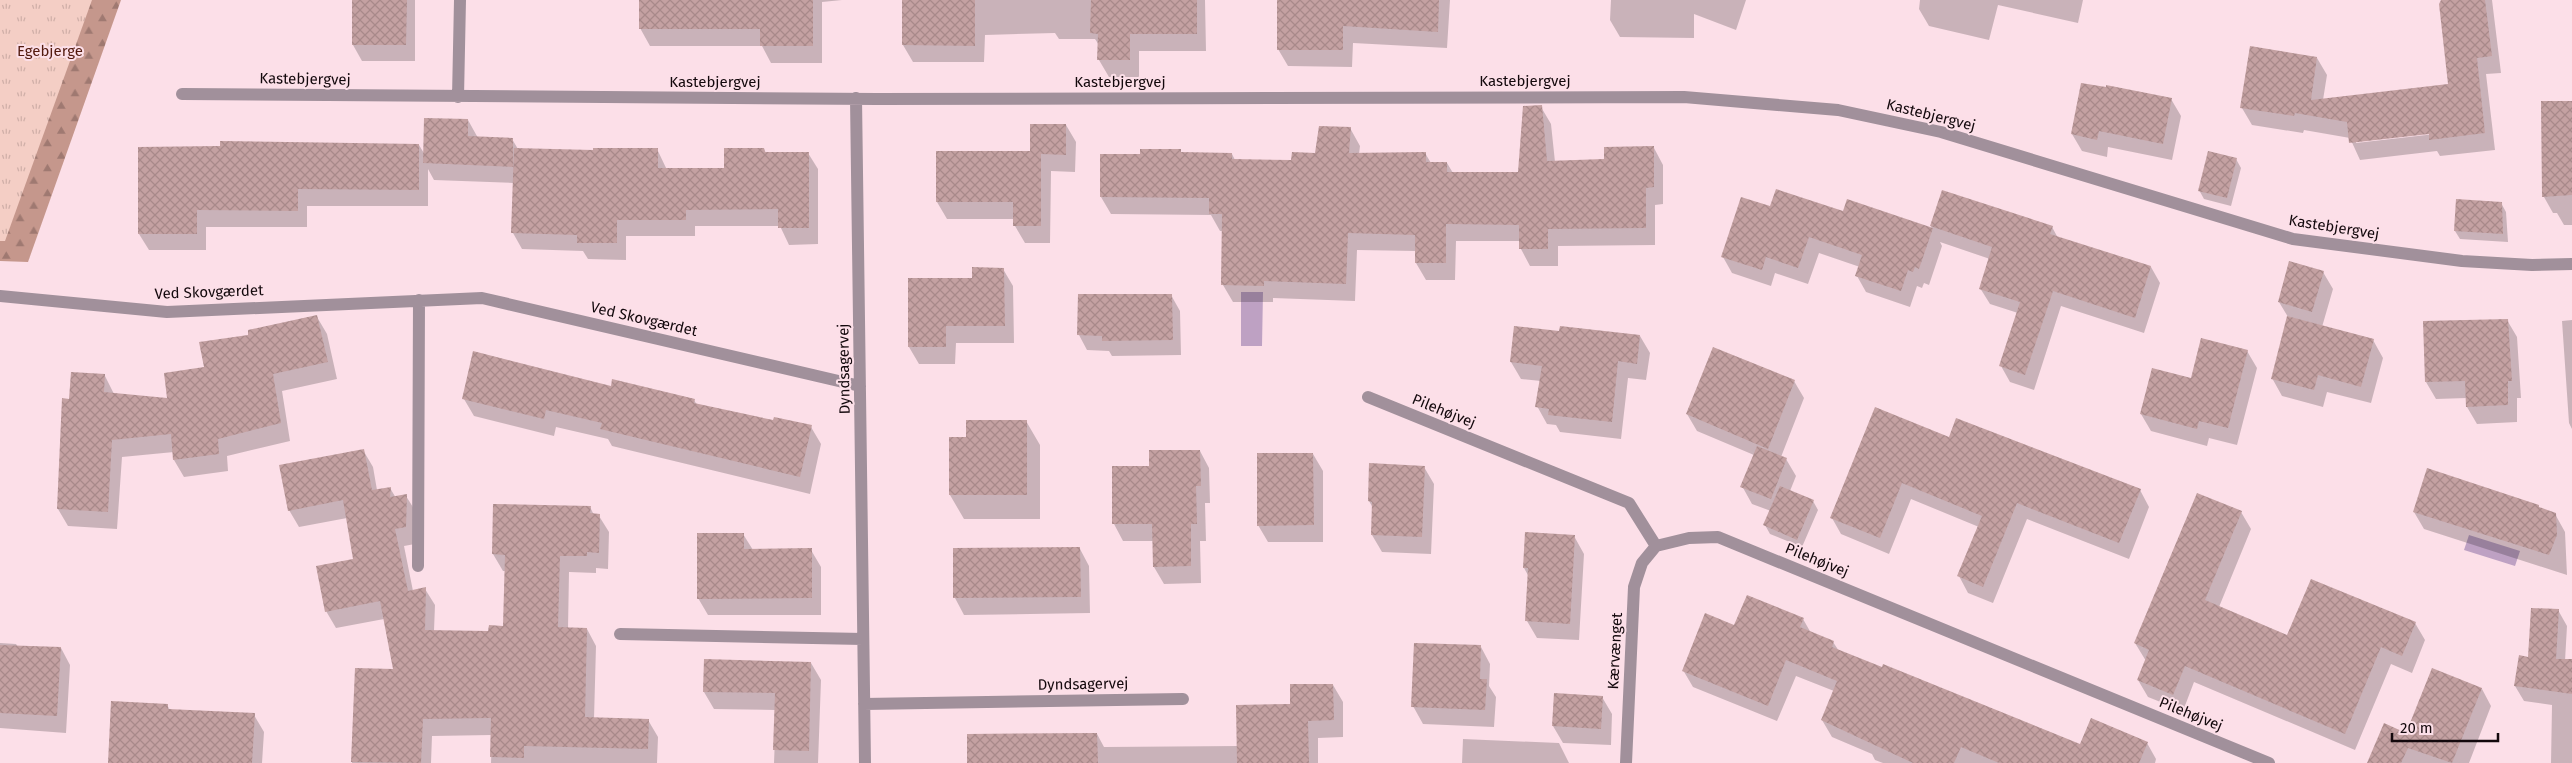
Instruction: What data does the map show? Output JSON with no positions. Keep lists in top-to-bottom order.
{
  "streets": {
    "street": [
      "Kastebjergvej",
      "Ved Skovgærdet",
      "Dyndsagervej",
      "Pilehøjvej",
      "Kærvænget"
    ]
  },
  "crossings": [
    ["Kastebjergvej", "Dyndsagervej"],
    ["Ved Skovgærdet", "Dyndsagervej"],
    ["Pilehøjvej", "Kærvænget"]
  ],
  "parks": ["Egebjerge"],
  "scale_bar": "20 m"
}
